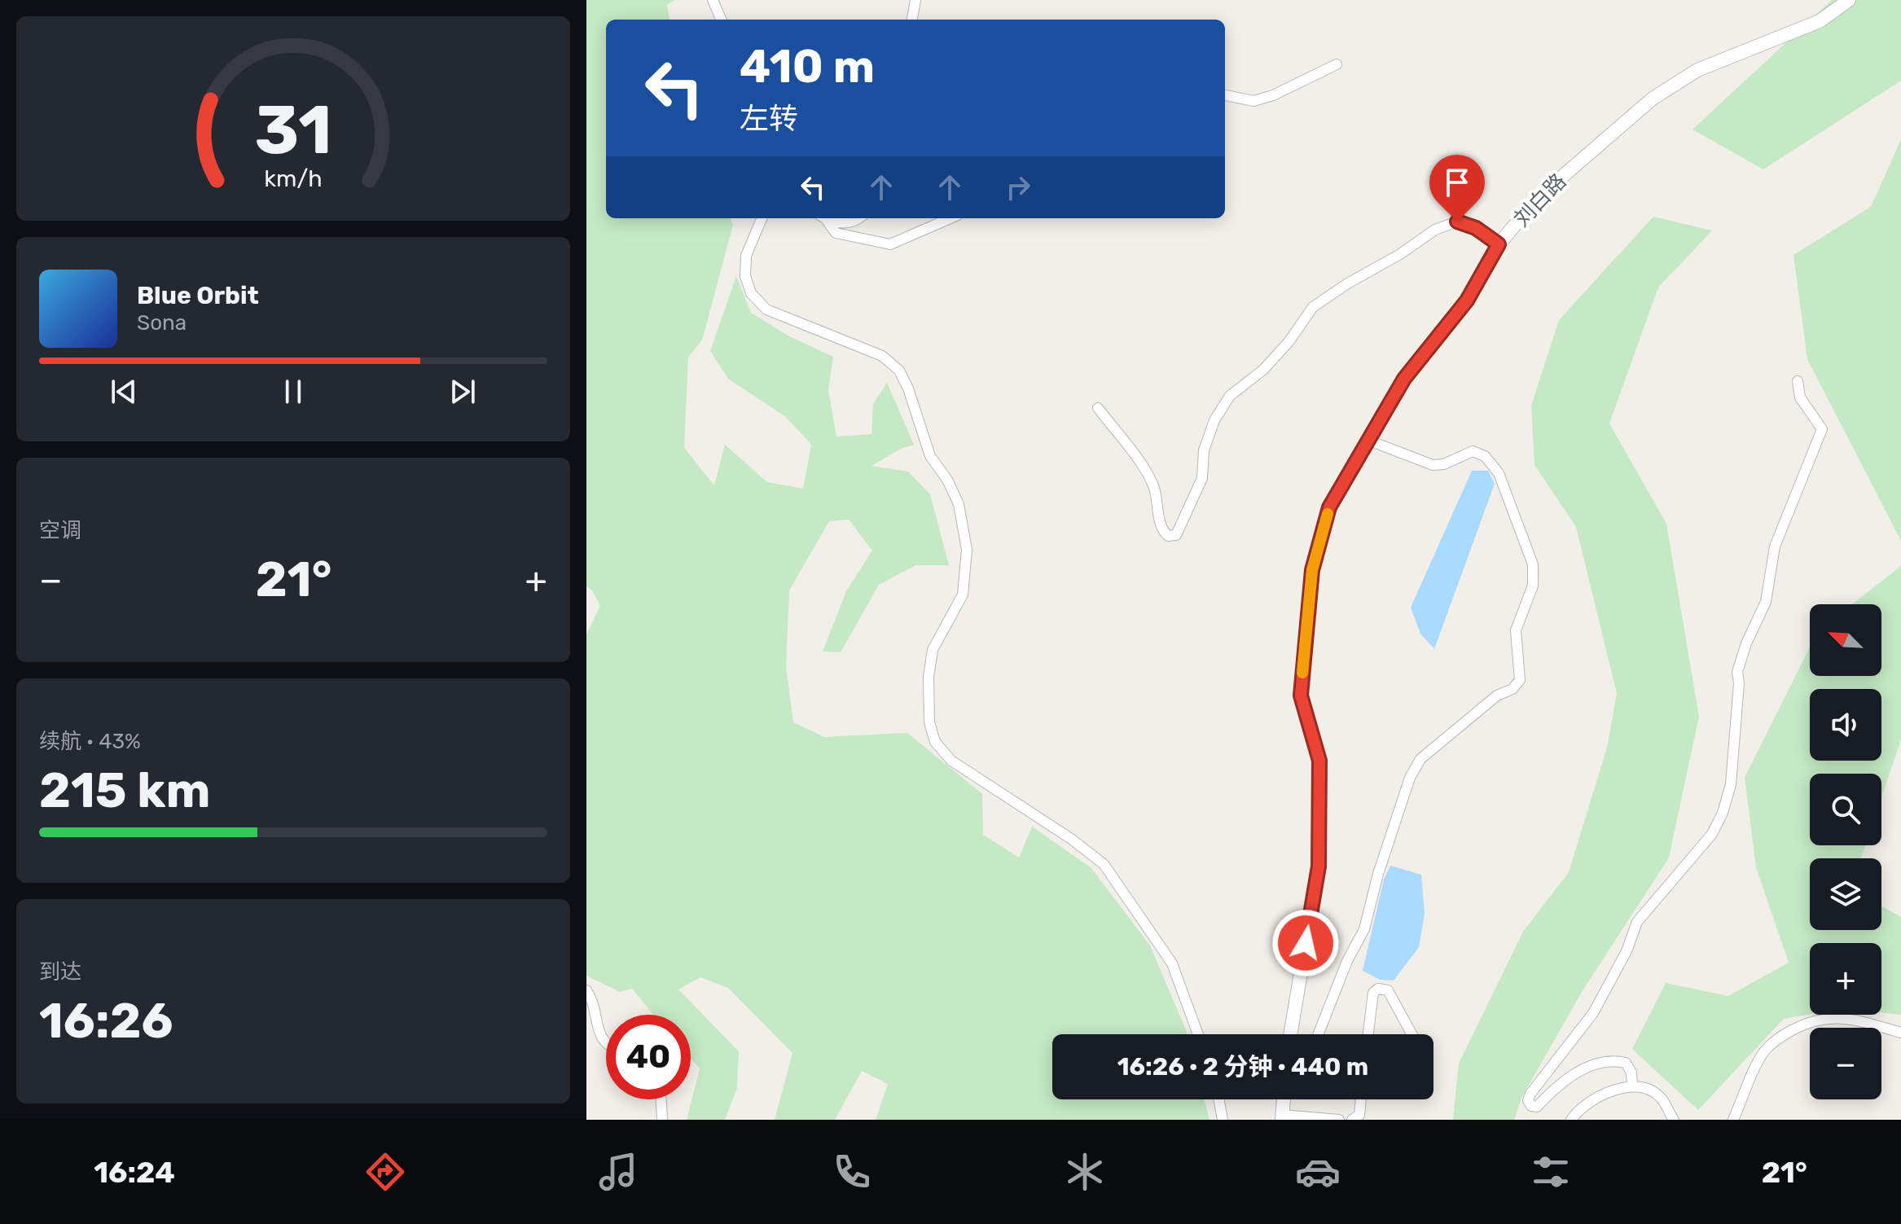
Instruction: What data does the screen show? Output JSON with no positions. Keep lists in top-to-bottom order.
{
  "streets": {
    "street": ["刘白路"]
  },
  "north": "top left",
  "page": {
    "turn": ["410 m", "左转"],
    "song": ["Blue Orbit", "Sona"],
    "tile": [
      "空调",
      ["续航 · 43%", "215 km"],
      ["到达", "16:26"]
    ],
    "heat": ["−", "21°", "+"],
    "map_buttons": ["+", "−"],
    "limit": "40",
    "trip": "16:26 · 2 分钟 · 440 m",
    "tabs": ["16:24", "21°"],
    "gauge": ["31", "km/h"]
  }
}
